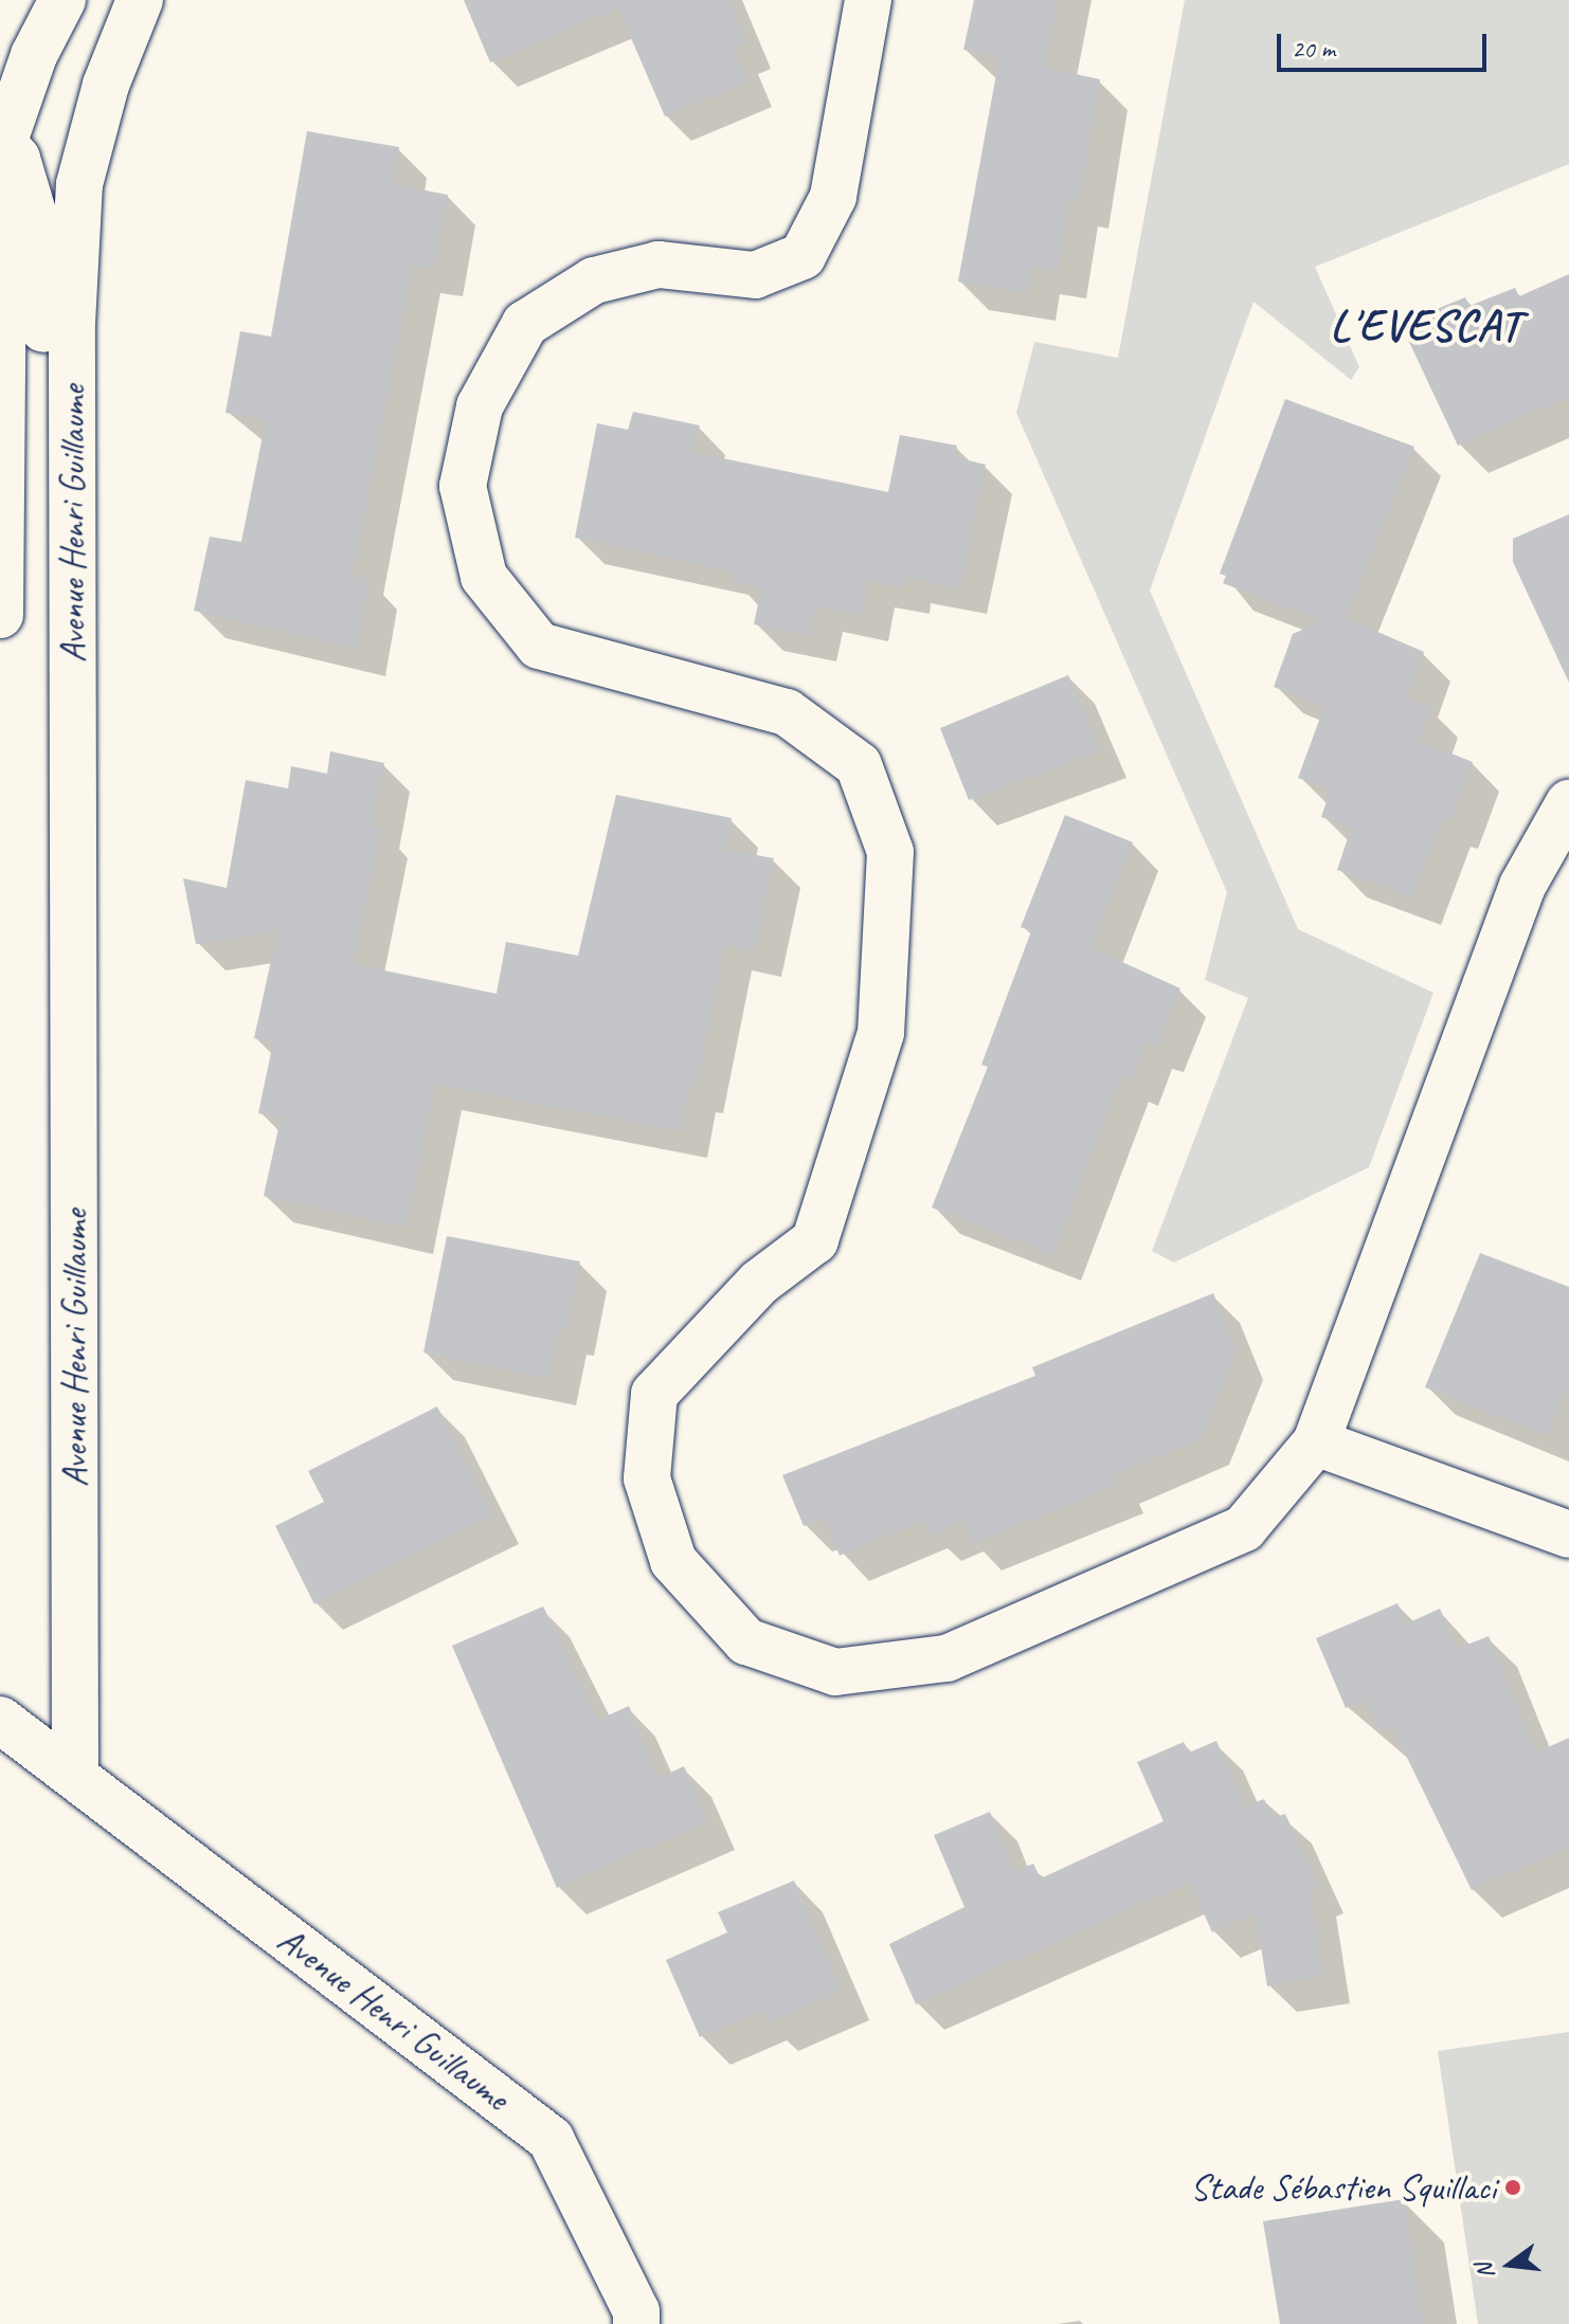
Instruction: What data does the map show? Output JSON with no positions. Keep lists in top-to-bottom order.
{
  "streets": {
    "street": ["Avenue Henri Guillaume"]
  },
  "districts": ["L'EVESCAT"],
  "places": ["Stade Sébastien Squillaci"],
  "scale_bar": "20 m",
  "north": "left"
}
